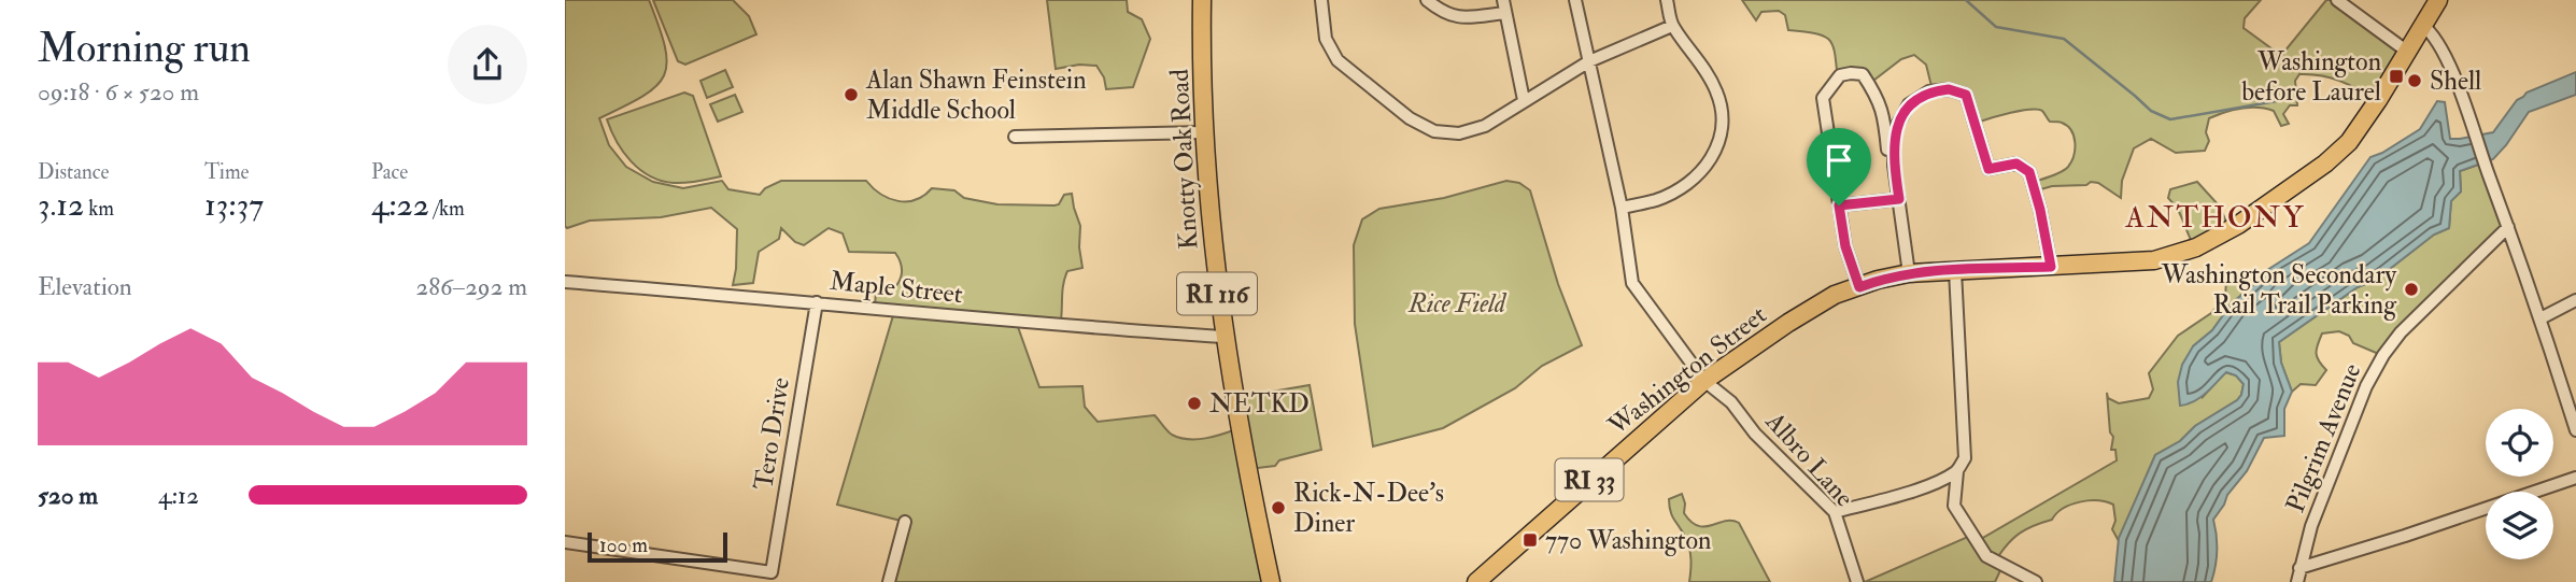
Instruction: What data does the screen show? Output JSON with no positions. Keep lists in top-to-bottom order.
{
  "streets": {
    "main road": [
      "Knotty Oak Road",
      "RI 116",
      "Washington Street",
      "RI 33"
    ],
    "street": [
      "Maple Street",
      "Tero Drive",
      "Pilgrim Avenue",
      "Albro Lane"
    ]
  },
  "crossings": [
    ["Knotty Oak Road", "Maple Street"],
    ["Maple Street", "Tero Drive"],
    ["Washington Street", "Albro Lane"]
  ],
  "districts": ["ANTHONY"],
  "parks": ["Rice Field"],
  "places": {
    "transit": ["Washington before Laurel", "770 Washington"],
    "other": [
      "Shell",
      "Alan Shawn Feinstein Middle School",
      "Washington Secondary Rail Trail Parking",
      "NETKD",
      "Rick-N-Dee's Diner"
    ]
  },
  "scale_bar": "100 m",
  "page": {
    "heading": ["Morning run", "09:18 · 6 × 520 m"],
    "stats": [
      ["Distance", "3.12 km"],
      ["Time", "13:37"],
      ["Pace", "4:22 /km"]
    ],
    "chart": ["Elevation", "286–292 m"],
    "list": [
      {
        "name": "520 m",
        "note": "4:12"
      }
    ],
    "scale": "100 m"
  }
}
